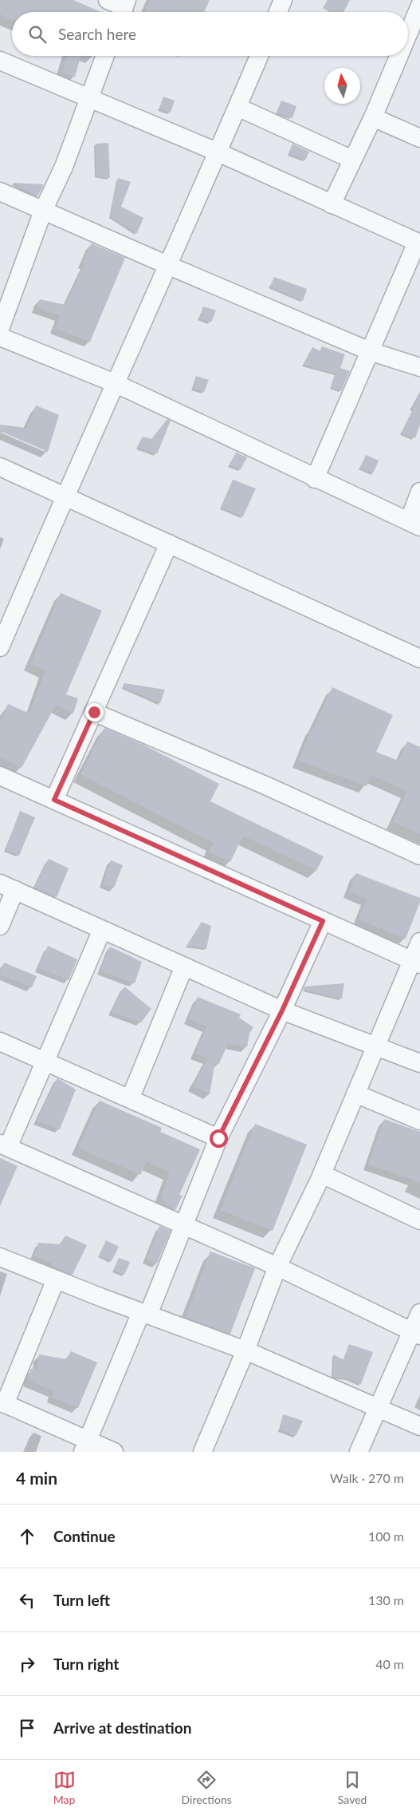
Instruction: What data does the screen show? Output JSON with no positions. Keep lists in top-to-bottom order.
{
  "north": "top",
  "page": {
    "search": "Search here",
    "heading": ["4 min", "Walk · 270 m"],
    "list": [
      ["Continue", "100 m"],
      ["Turn left", "130 m"],
      ["Turn right", "40 m"],
      "Arrive at destination"
    ],
    "nav": ["Map", "Directions", "Saved"]
  }
}
